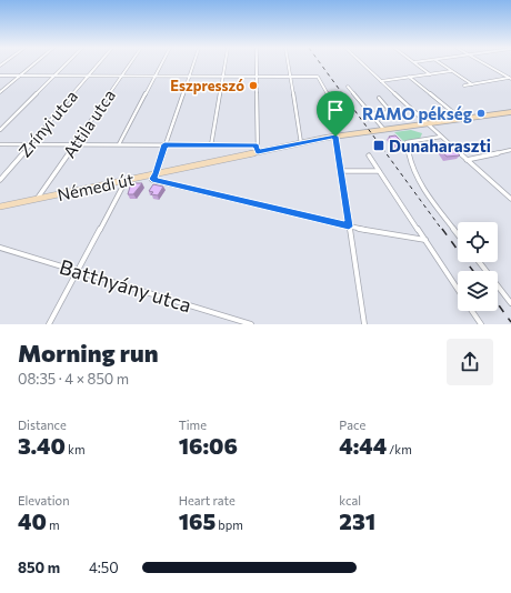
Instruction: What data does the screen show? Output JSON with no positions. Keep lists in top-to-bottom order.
{
  "streets": {
    "main road": ["Némedi út"],
    "street": ["Zrínyi utca", "Attila utca", "Batthyány utca"]
  },
  "crossings": [
    ["Attila utca", "Némedi út"]
  ],
  "places": {
    "other": ["Eszpresszó", "RAMO pékség"],
    "transit": ["Dunaharaszti"]
  },
  "page": {
    "heading": ["Morning run", "08:35 · 4 × 850 m"],
    "stats": [
      ["Distance", "3.40 km"],
      ["Time", "16:06"],
      ["Pace", "4:44 /km"],
      ["Elevation", "40 m"],
      ["Heart rate", "165 bpm"],
      ["kcal", "231"]
    ],
    "list": [
      {
        "name": "850 m",
        "note": "4:50"
      }
    ]
  }
}
